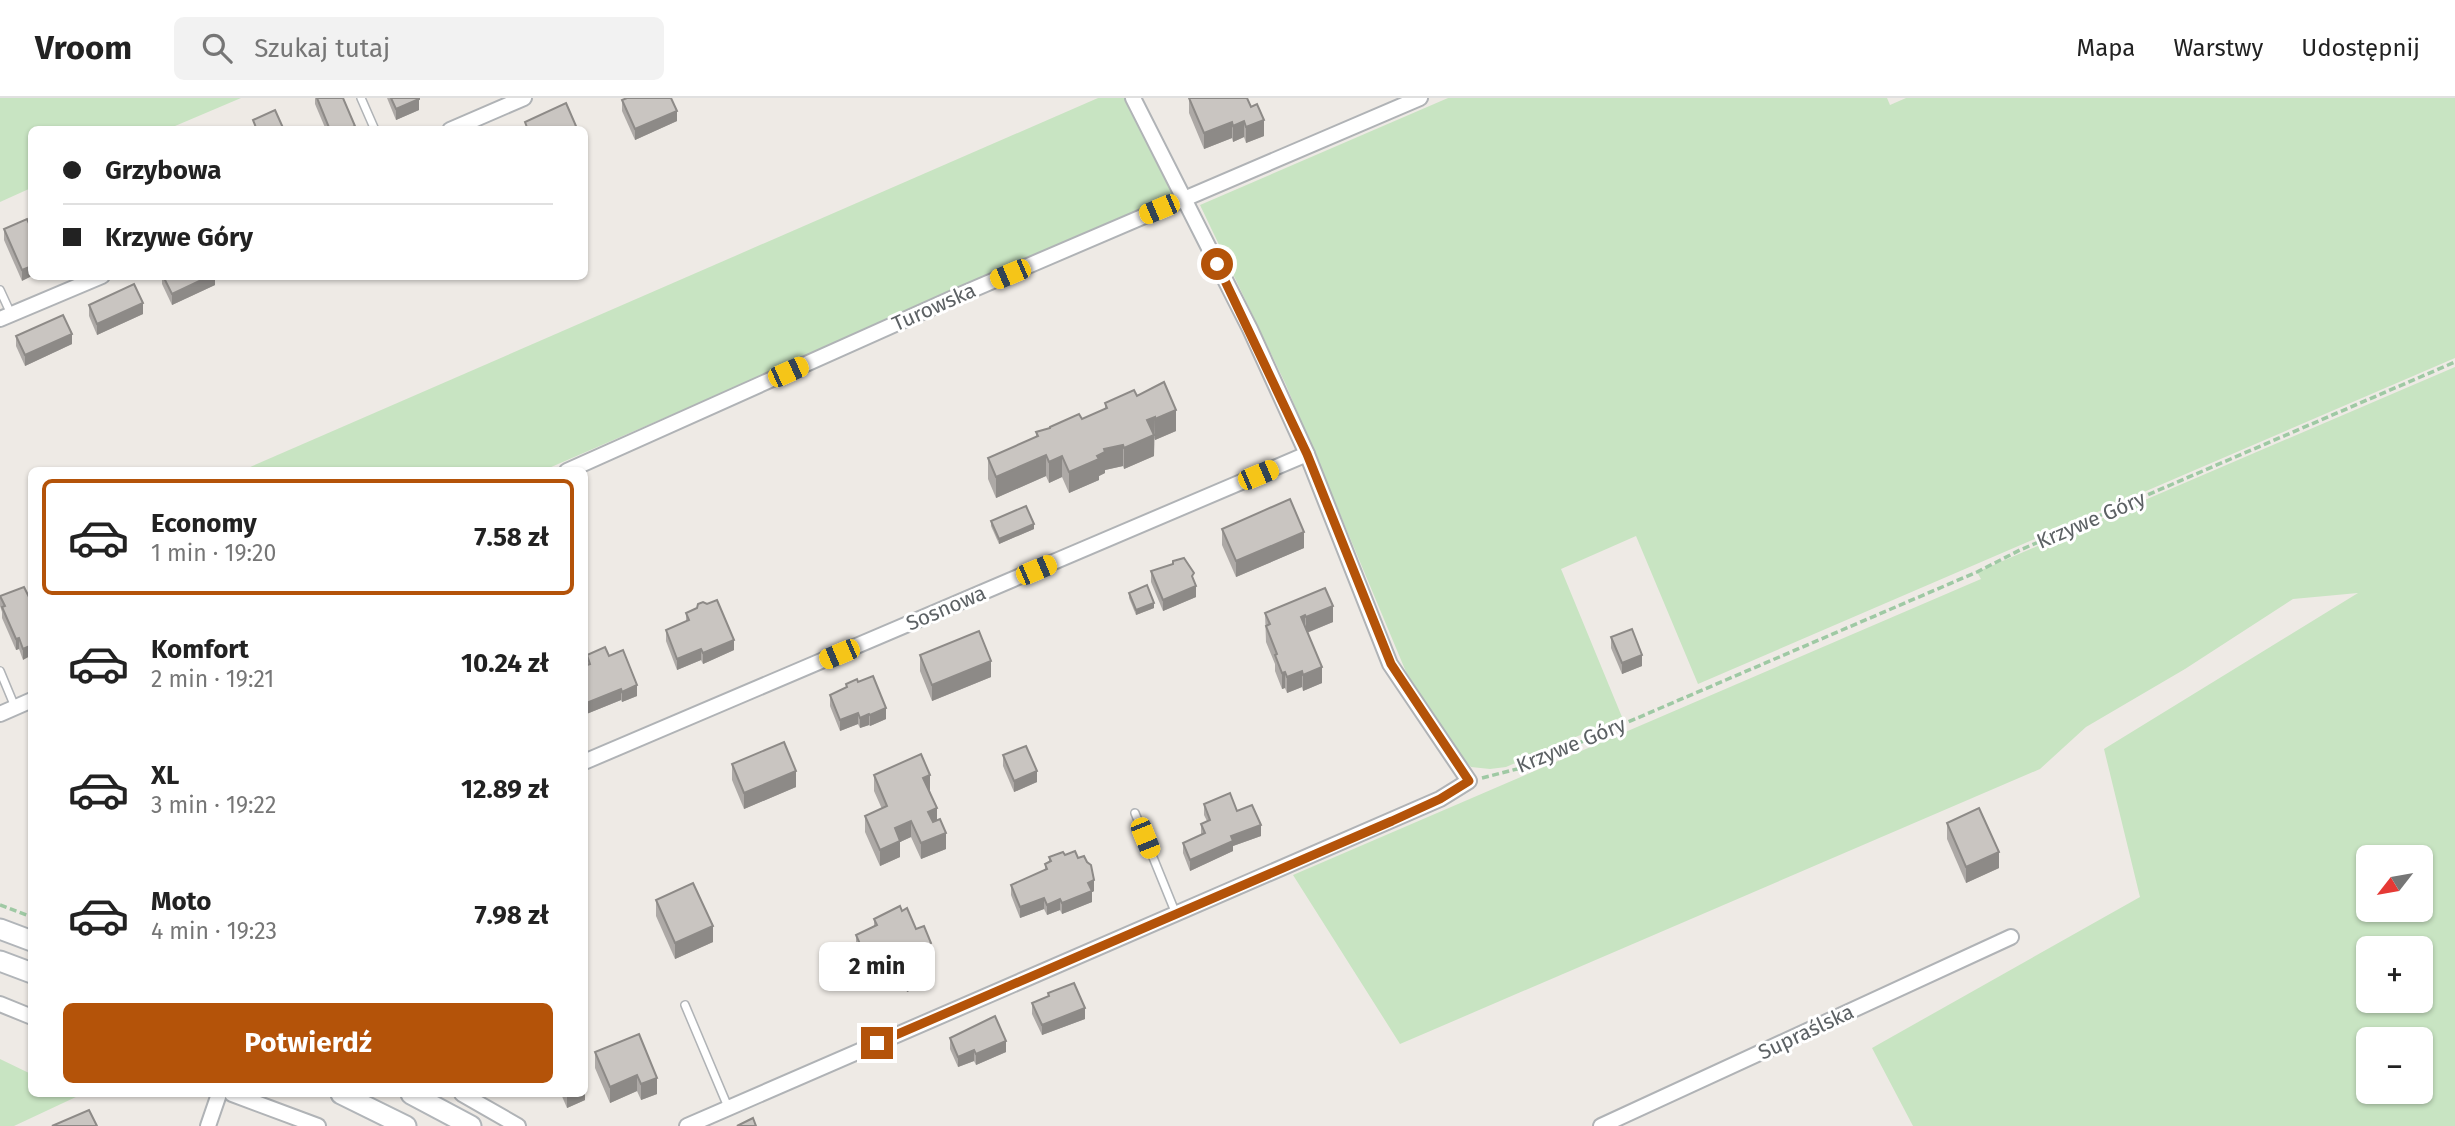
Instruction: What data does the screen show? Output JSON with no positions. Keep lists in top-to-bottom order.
{
  "streets": {
    "street": ["Turowska", "Sosnowa", "Supraślska"],
    "path": ["Krzywe Góry"]
  },
  "north": "bottom left",
  "page": {
    "header": "Vroom",
    "search": "Szukaj tutaj",
    "nav": ["Mapa", "Warstwy", "Udostępnij"],
    "banner": ["Grzybowa", "Krzywe Góry"],
    "list": [
      {
        "name": "Economy",
        "note": "1 min · 19:20",
        "value": "7.58 zł"
      },
      {
        "name": "Komfort",
        "note": "2 min · 19:21",
        "value": "10.24 zł"
      },
      {
        "name": "XL",
        "note": "3 min · 19:22",
        "value": "12.89 zł"
      },
      {
        "name": "Moto",
        "note": "4 min · 19:23",
        "value": "7.98 zł"
      }
    ],
    "map_buttons": ["+", "−"],
    "bubble": "2 min",
    "buttons": "Potwierdź"
  }
}
